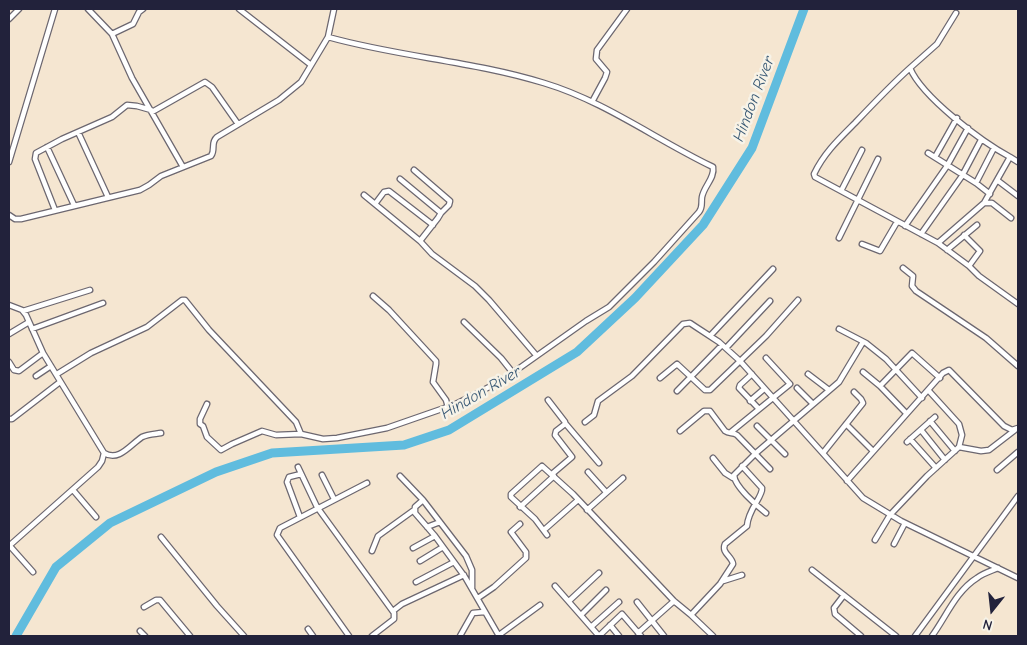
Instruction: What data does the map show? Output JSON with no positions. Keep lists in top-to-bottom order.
{
  "water": ["Hindon River"],
  "north": "bottom"
}
